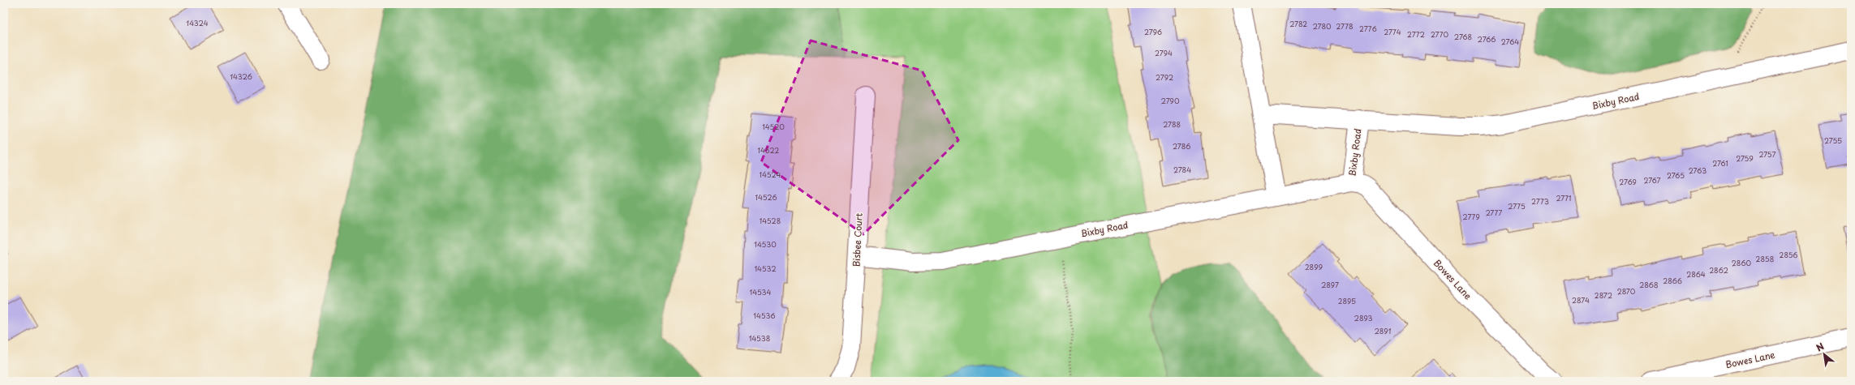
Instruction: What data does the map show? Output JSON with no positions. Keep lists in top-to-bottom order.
{
  "streets": {
    "street": ["Bixby Road", "Bisbee Court", "Bowes Lane"]
  },
  "crossings": [
    ["Bixby Road", "Bisbee Court"],
    ["Bixby Road", "Bowes Lane"]
  ],
  "house_numbers": [
    "14324",
    "2782",
    "2780",
    "2778",
    "2776",
    "2796",
    "2774",
    "2772",
    "2770",
    "2768",
    "2766",
    "2764",
    "2794",
    "14326",
    "2792",
    "2790",
    "2788",
    "14520",
    "2755",
    "2786",
    "14522",
    "2757",
    "2759",
    "2761",
    "2784",
    "2763",
    "14524",
    "2765",
    "2767",
    "2769",
    "14526",
    "2771",
    "2773",
    "2775",
    "2777",
    "2779",
    "14528",
    "14530",
    "2856",
    "2858",
    "2860",
    "2899",
    "14532",
    "2862",
    "2864",
    "2866",
    "2897",
    "2868",
    "2870",
    "14534",
    "2872",
    "2874",
    "2895",
    "14536",
    "2893",
    "2891",
    "14538"
  ],
  "north": "top left"
}
